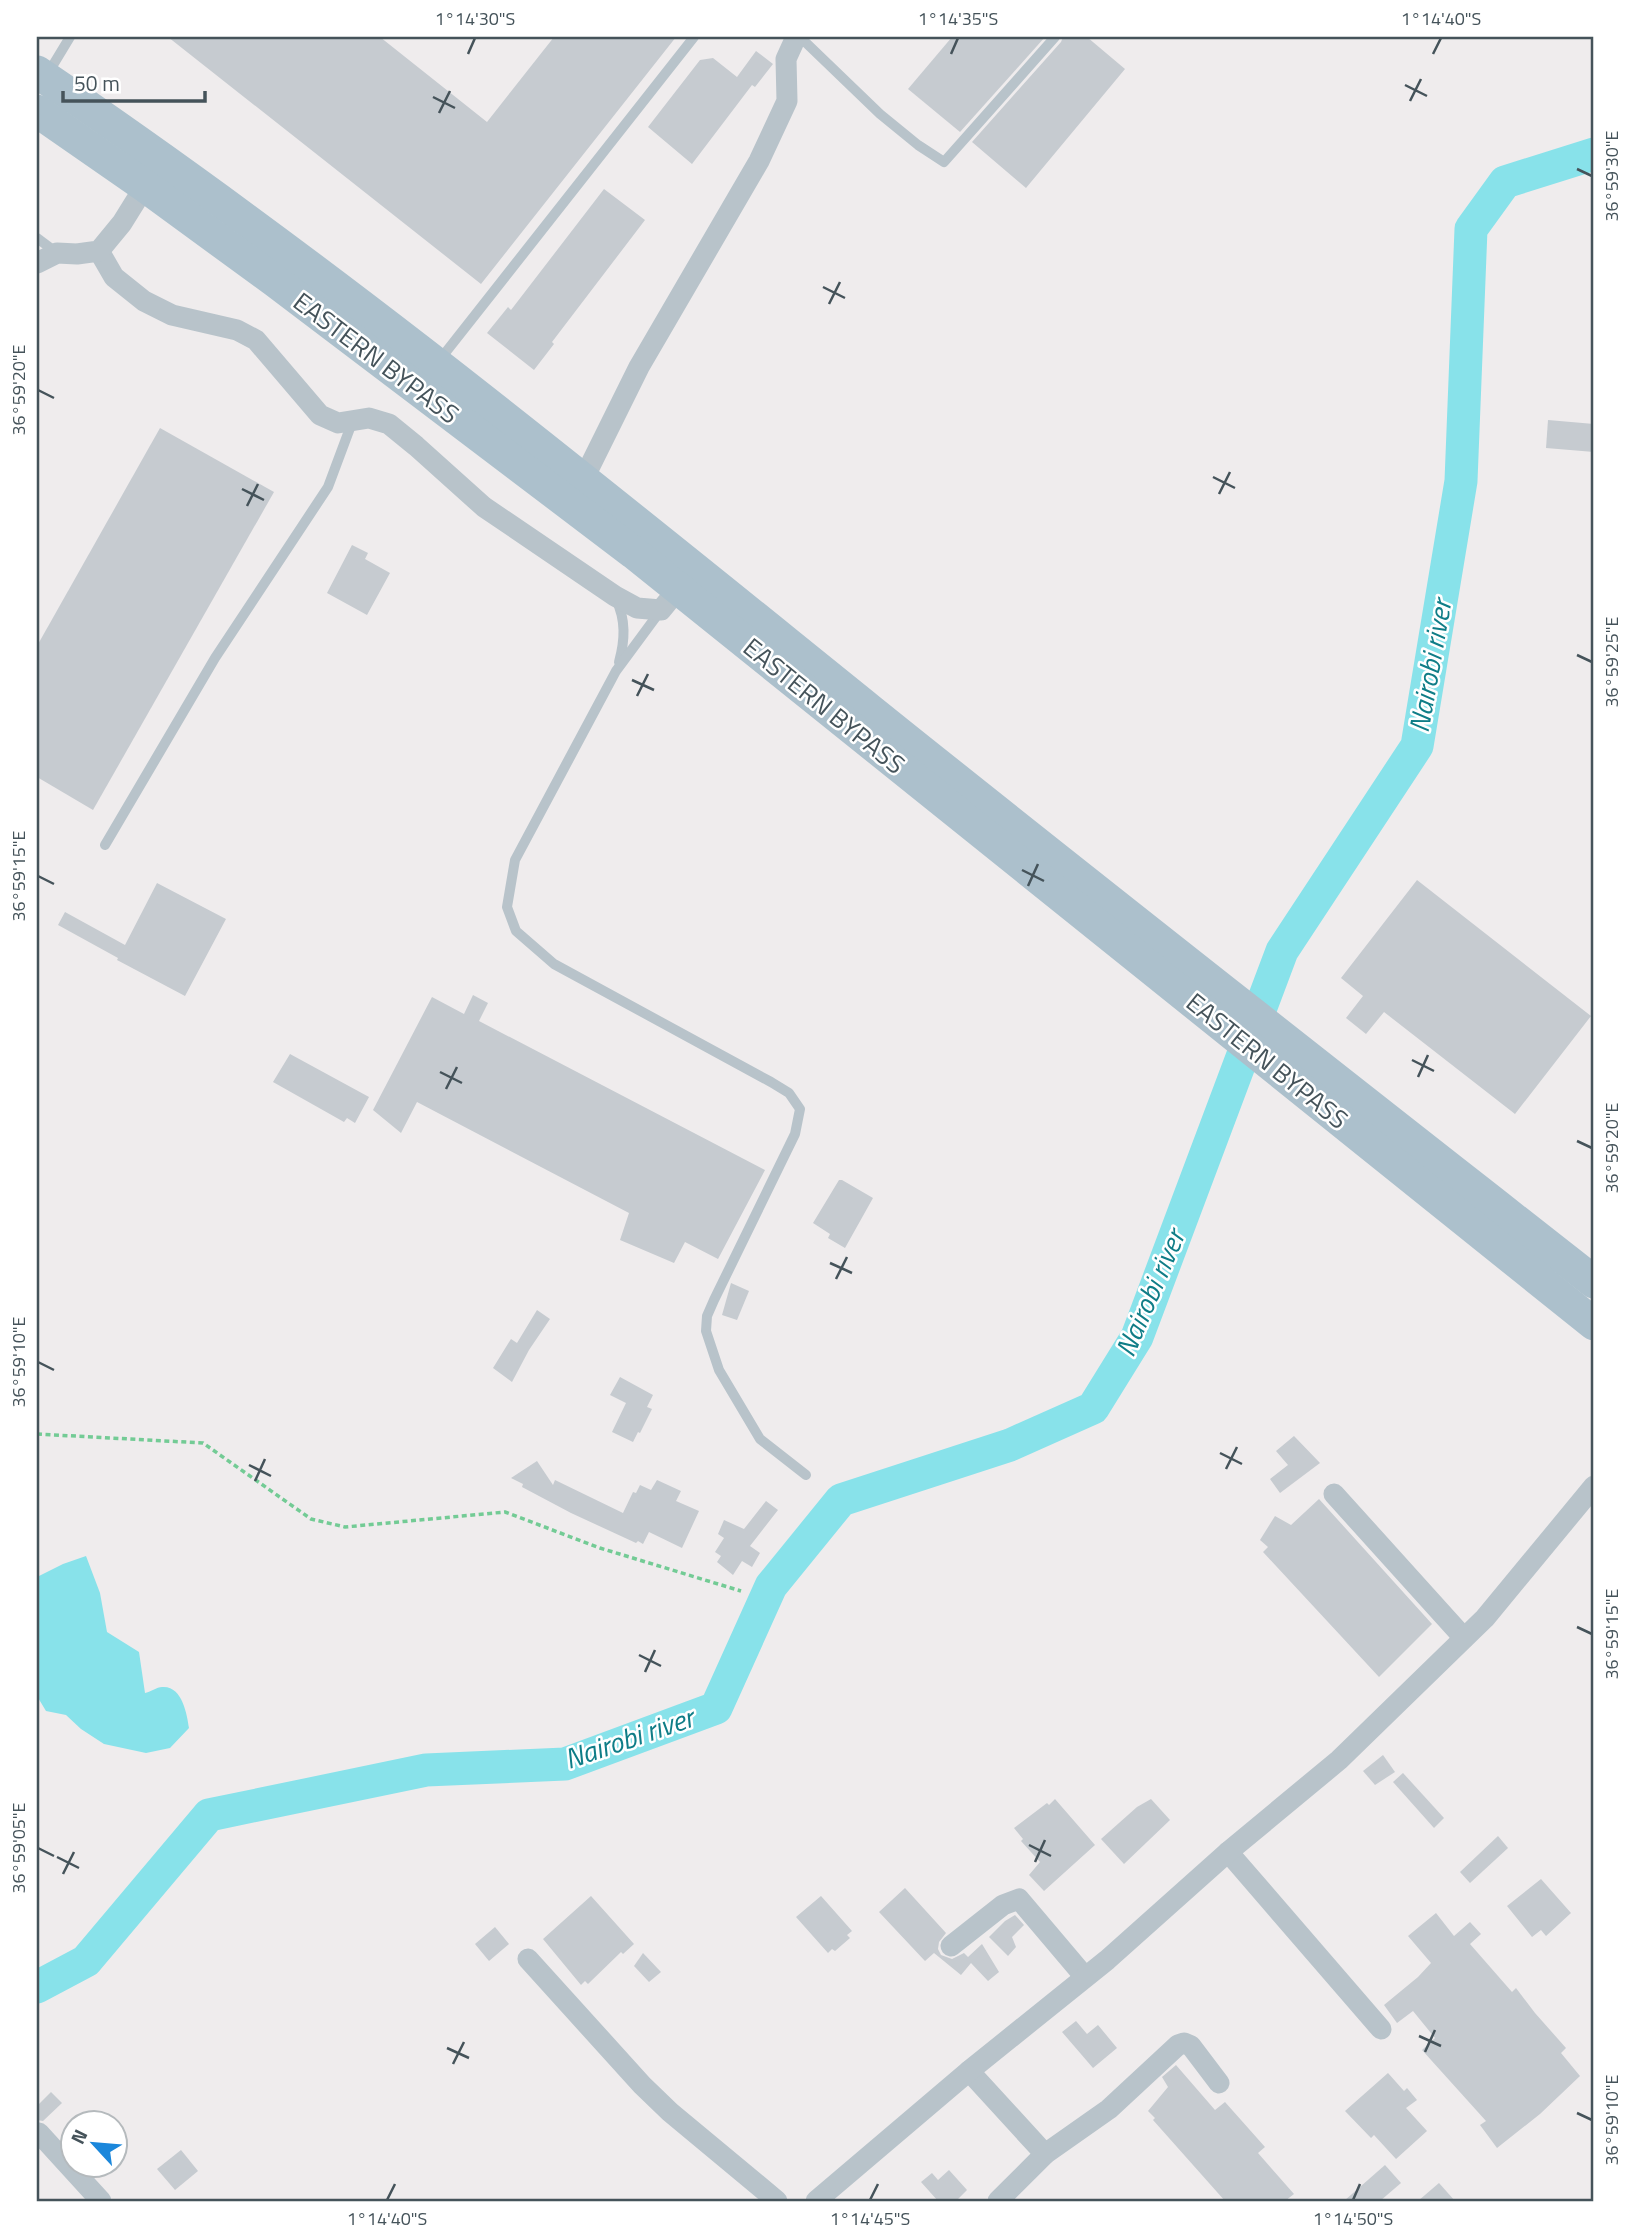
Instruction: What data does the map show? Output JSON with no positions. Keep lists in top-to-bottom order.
{
  "streets": {
    "main road": ["EASTERN BYPASS"]
  },
  "water": ["Nairobi river"],
  "scale_bar": "50 m",
  "north": "top left",
  "coordinates": [
    "1°14'30\"S",
    "1°14'35\"S",
    "1°14'40\"S",
    "36°59'30\"E",
    "36°59'20\"E",
    "36°59'25\"E",
    "36°59'15\"E",
    "36°59'10\"E",
    "36°59'05\"E",
    "1°14'45\"S",
    "1°14'50\"S"
  ]
}
